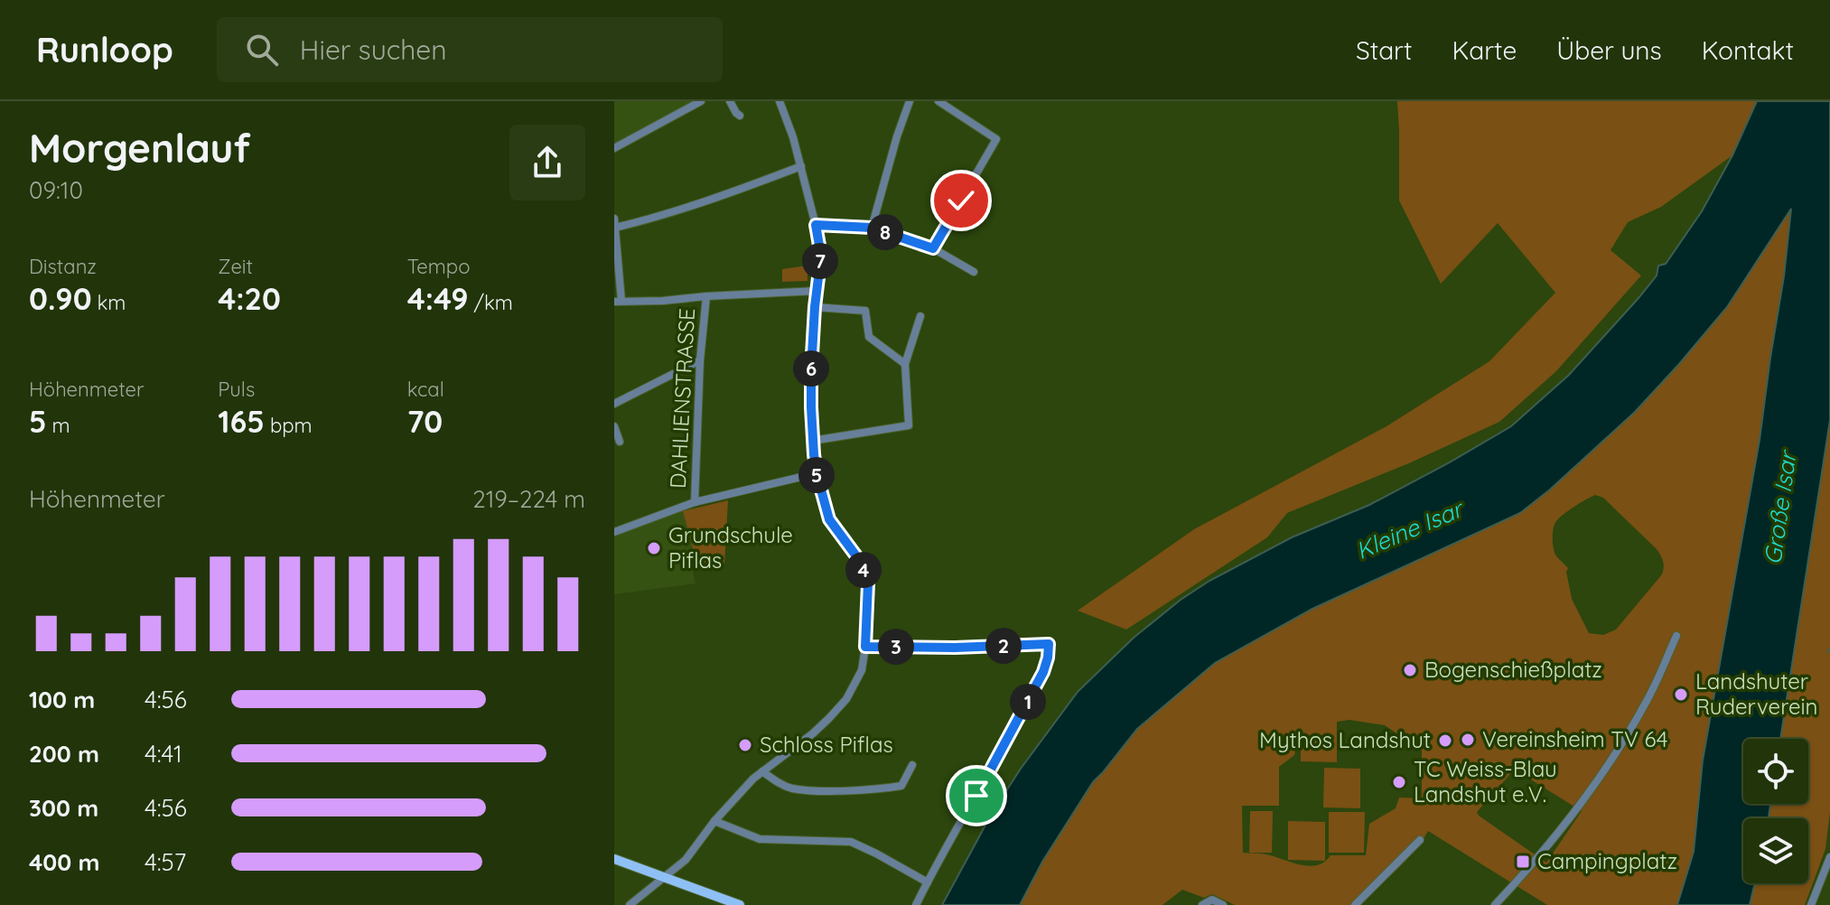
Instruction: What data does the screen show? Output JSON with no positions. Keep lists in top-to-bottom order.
{
  "streets": {
    "street": ["DAHLIENSTRASSE"]
  },
  "water": ["Große Isar", "Kleine Isar"],
  "places": {
    "other": [
      "Grundschule Piflas",
      "Bogenschießplatz",
      "Landshuter Ruderverein",
      "Vereinsheim TV 64",
      "Mythos Landshut",
      "Schloss Piflas",
      "TC Weiss-Blau Landshut e.V."
    ],
    "transit": ["Campingplatz"]
  },
  "page": {
    "header": "Runloop",
    "search": "Hier suchen",
    "nav": [
      "Start",
      "Karte",
      "Über uns",
      "Kontakt"
    ],
    "heading": ["Morgenlauf", "09:10"],
    "pins": [
      "8",
      "7",
      "6",
      "5",
      "4",
      "2",
      "3",
      "1"
    ],
    "stats": [
      ["Distanz", "0.90 km"],
      ["Zeit", "4:20"],
      ["Tempo", "4:49 /km"],
      ["Höhenmeter", "5 m"],
      ["Puls", "165 bpm"],
      ["kcal", "70"]
    ],
    "chart": ["Höhenmeter", "219–224 m"],
    "list": [
      {
        "name": "100 m",
        "note": "4:56"
      },
      {
        "name": "200 m",
        "note": "4:41"
      },
      {
        "name": "300 m",
        "note": "4:56"
      },
      {
        "name": "400 m",
        "note": "4:57"
      }
    ]
  }
}
